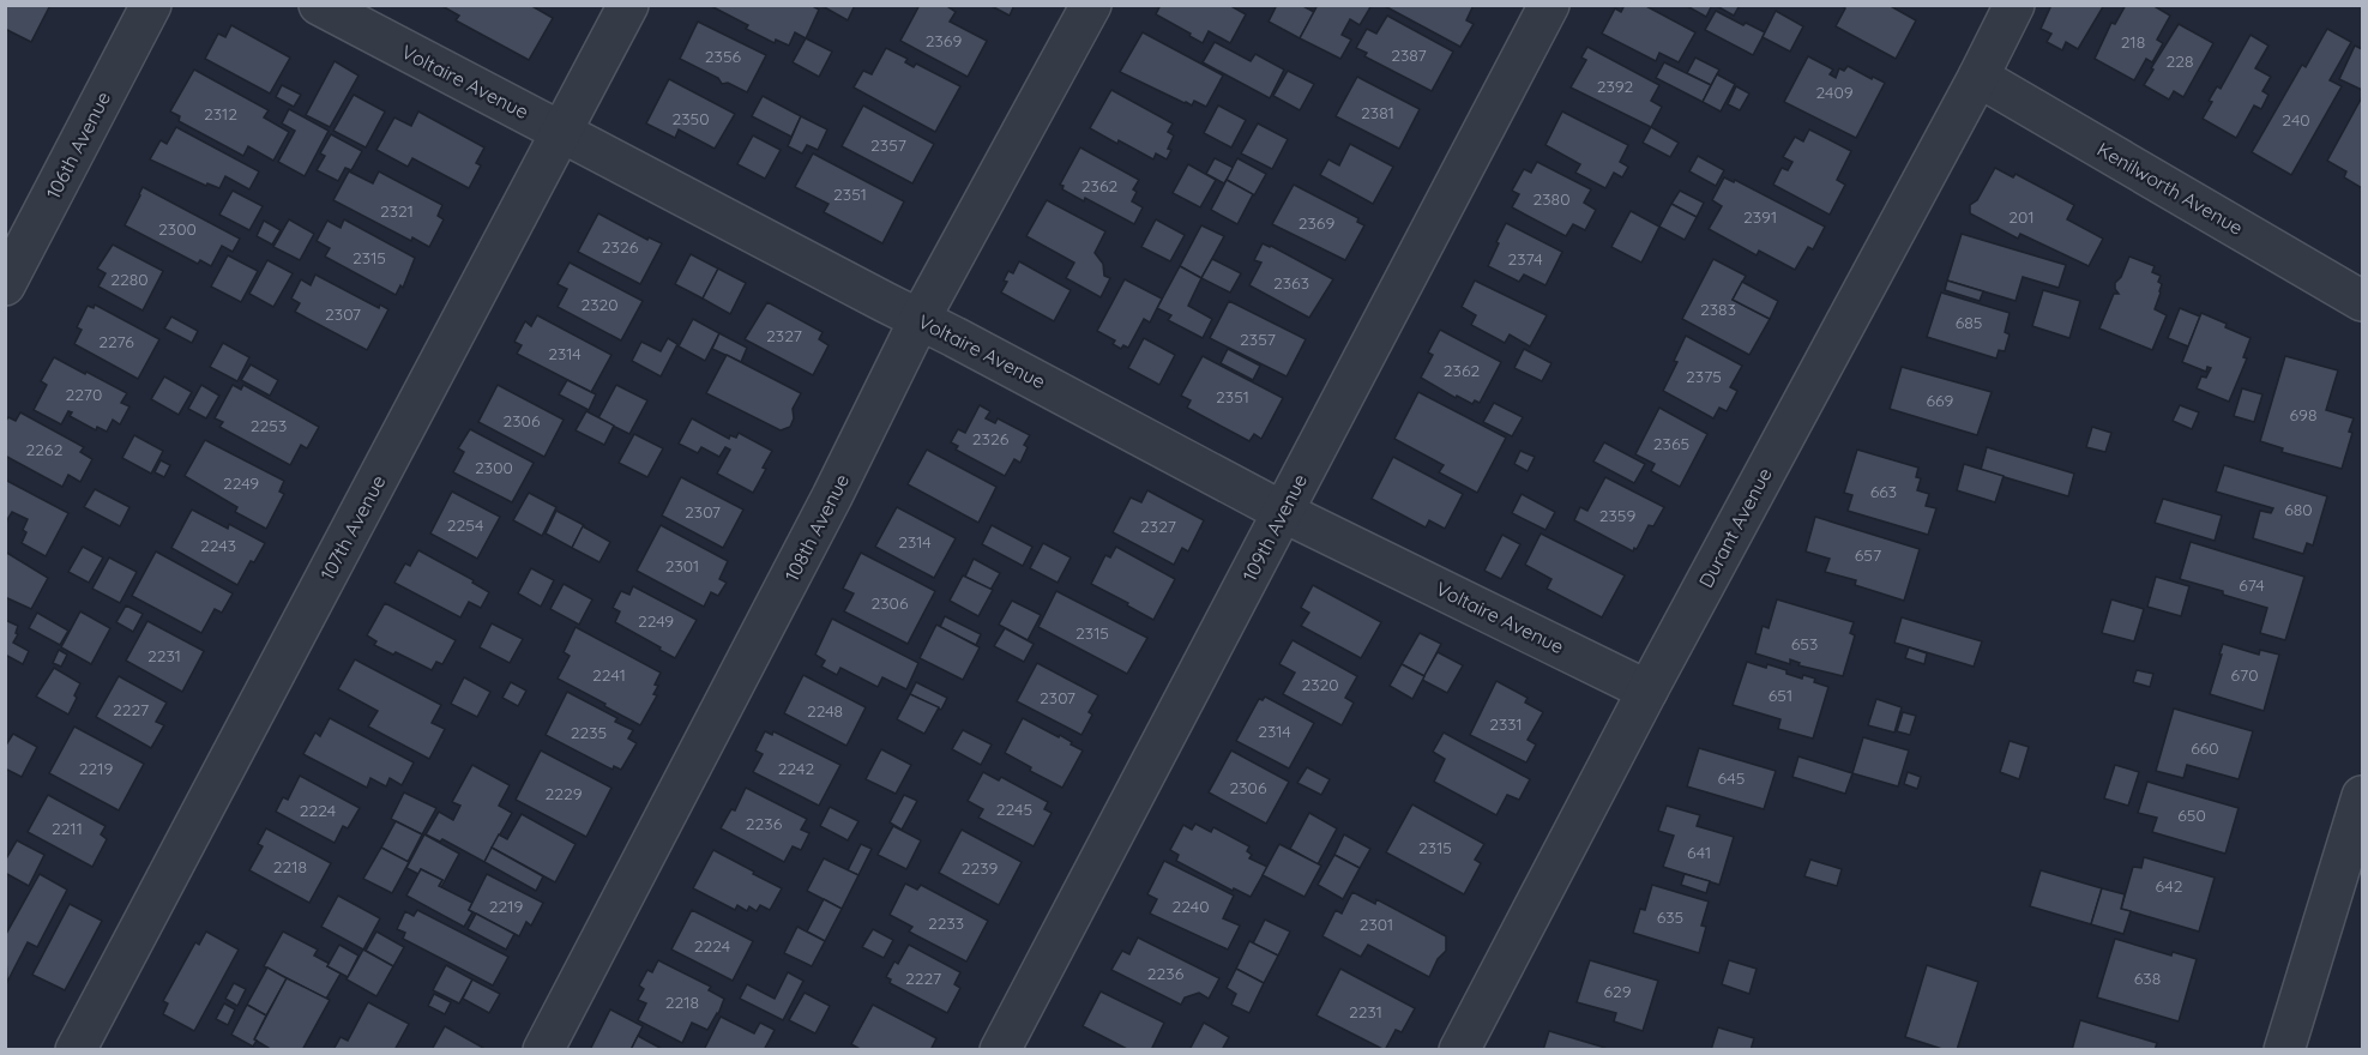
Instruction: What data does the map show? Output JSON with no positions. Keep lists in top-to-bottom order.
{
  "streets": {
    "street": [
      "Voltaire Avenue",
      "106th Avenue",
      "Kenilworth Avenue",
      "107th Avenue",
      "108th Avenue",
      "109th Avenue",
      "Durant Avenue"
    ]
  },
  "crossings": [
    ["Voltaire Avenue", "107th Avenue"],
    ["Voltaire Avenue", "108th Avenue"],
    ["Voltaire Avenue", "109th Avenue"],
    ["Voltaire Avenue", "Durant Avenue"],
    ["Kenilworth Avenue", "Durant Avenue"]
  ],
  "house_numbers": [
    "2369",
    "218",
    "2387",
    "2356",
    "228",
    "2392",
    "2409",
    "2381",
    "2312",
    "2350",
    "240",
    "2357",
    "2362",
    "2351",
    "2380",
    "2321",
    "2391",
    "201",
    "2369",
    "2300",
    "2326",
    "2315",
    "2374",
    "2280",
    "2363",
    "2320",
    "2383",
    "2307",
    "685",
    "2327",
    "2357",
    "2276",
    "2314",
    "2362",
    "2375",
    "2270",
    "2351",
    "669",
    "698",
    "2306",
    "2253",
    "2326",
    "2365",
    "2262",
    "2300",
    "2249",
    "663",
    "680",
    "2307",
    "2359",
    "2254",
    "2327",
    "2314",
    "2243",
    "657",
    "2301",
    "674",
    "2306",
    "2249",
    "2315",
    "653",
    "2231",
    "2241",
    "670",
    "2320",
    "651",
    "2307",
    "2227",
    "2248",
    "2331",
    "2314",
    "2235",
    "660",
    "2219",
    "2242",
    "645",
    "2306",
    "2229",
    "2245",
    "2224",
    "650",
    "2236",
    "2211",
    "2315",
    "641",
    "2218",
    "2239",
    "642",
    "2219",
    "2240",
    "635",
    "2233",
    "2301",
    "2224",
    "2236",
    "2227",
    "638",
    "629",
    "2218",
    "2231"
  ]
}
